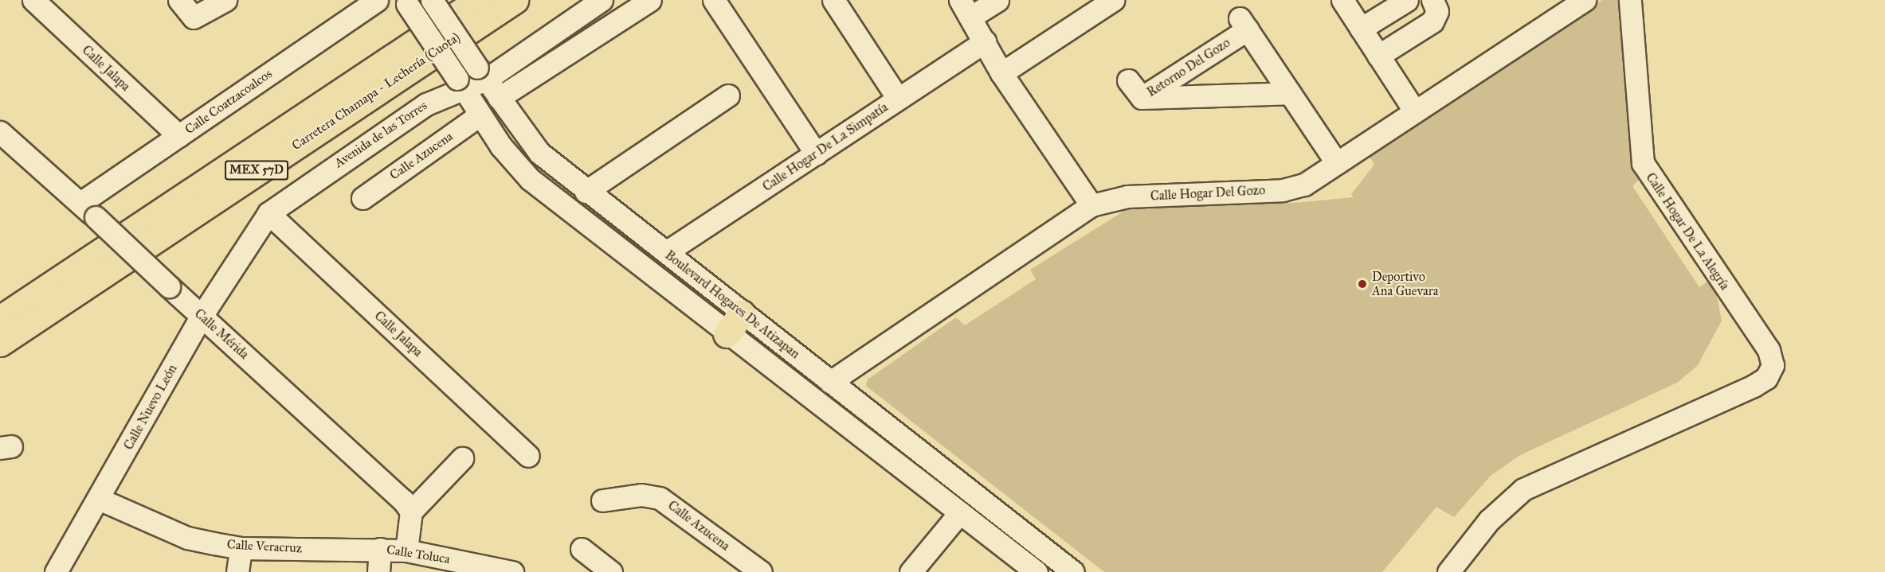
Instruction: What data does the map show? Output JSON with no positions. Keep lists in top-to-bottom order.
{
  "streets": {
    "highway": ["Carretera Chamapa - Lechería (Cuota)", "MEX 57D"],
    "street": [
      "Retorno Del Gozo",
      "Calle Jalapa",
      "Calle Coatzacoalcos",
      "Avenida de las Torres",
      "Calle Hogar De La Simpatía",
      "Calle Azucena",
      "Calle Hogar Del Gozo",
      "Calle Hogar De La Alegría",
      "Boulevard Hogares De Atizapan",
      "Calle Mérida",
      "Calle Nuevo León",
      "Calle Veracruz",
      "Calle Toluca"
    ]
  },
  "crossings": [
    ["Retorno Del Gozo", "Calle Hogar Del Gozo"],
    ["Calle Jalapa", "Calle Coatzacoalcos"],
    ["Calle Jalapa", "Avenida de las Torres"],
    ["Calle Coatzacoalcos", "Calle Mérida"],
    ["Avenida de las Torres", "Boulevard Hogares De Atizapan"],
    ["Avenida de las Torres", "Calle Mérida"],
    ["Avenida de las Torres", "Calle Nuevo León"],
    ["Calle Hogar De La Simpatía", "Boulevard Hogares De Atizapan"],
    ["Calle Azucena", "Boulevard Hogares De Atizapan"],
    ["Calle Hogar Del Gozo", "Boulevard Hogares De Atizapan"],
    ["Calle Mérida", "Calle Nuevo León"],
    ["Calle Nuevo León", "Calle Veracruz"],
    ["Calle Veracruz", "Calle Toluca"]
  ],
  "places": ["Deportivo Ana Guevara"]
}
